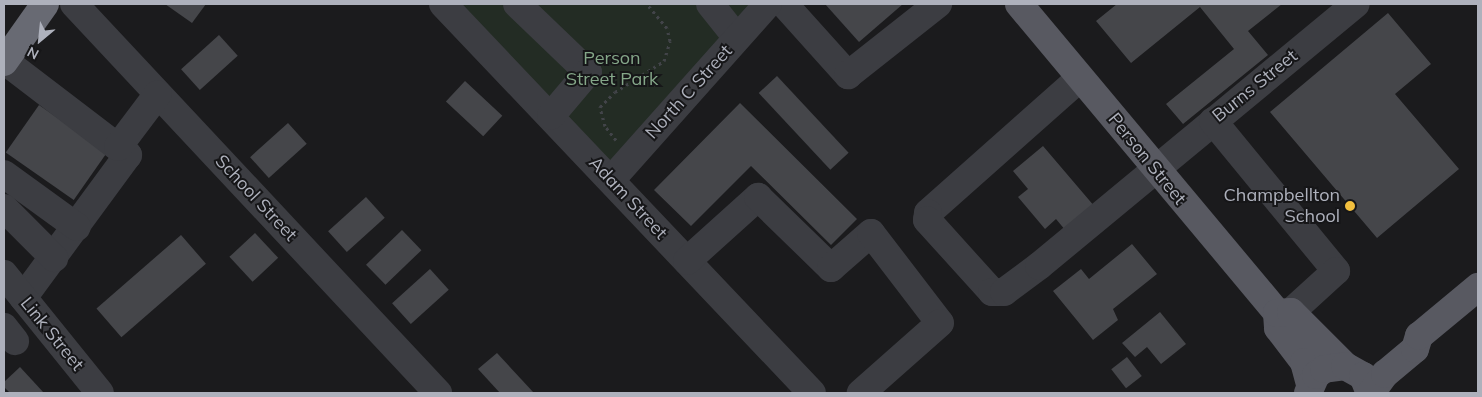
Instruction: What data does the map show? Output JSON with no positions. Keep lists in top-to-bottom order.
{
  "streets": {
    "main road": ["Person Street"],
    "street": [
      "Burns Street",
      "North C Street",
      "School Street",
      "Adam Street",
      "Link Street"
    ]
  },
  "crossings": [
    ["Burns Street", "Person Street"],
    ["North C Street", "Adam Street"]
  ],
  "parks": ["Person Street Park"],
  "places": ["Champbellton School"],
  "north": "bottom left"
}
